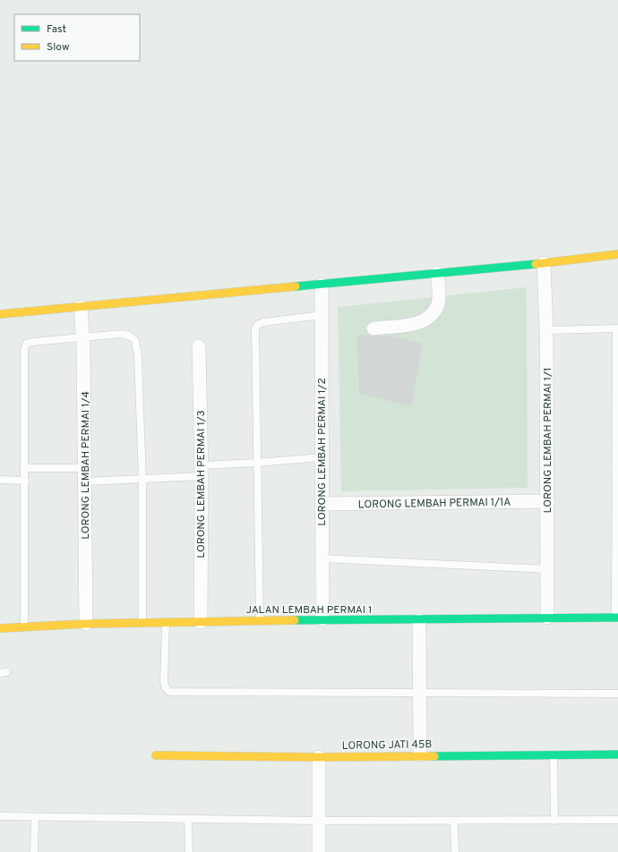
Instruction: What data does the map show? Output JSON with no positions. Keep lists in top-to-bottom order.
{
  "streets": {
    "street": [
      "LORONG LEMBAH PERMAI 1/1",
      "LORONG LEMBAH PERMAI 1/2",
      "LORONG LEMBAH PERMAI 1/4",
      "LORONG LEMBAH PERMAI 1/3",
      "LORONG LEMBAH PERMAI 1/1A",
      "JALAN LEMBAH PERMAI 1",
      "LORONG JATI 45B"
    ]
  },
  "crossings": [
    ["LORONG LEMBAH PERMAI 1/1", "LORONG LEMBAH PERMAI 1/1A"],
    ["LORONG LEMBAH PERMAI 1/1", "JALAN LEMBAH PERMAI 1"],
    ["LORONG LEMBAH PERMAI 1/2", "LORONG LEMBAH PERMAI 1/1A"],
    ["LORONG LEMBAH PERMAI 1/2", "JALAN LEMBAH PERMAI 1"],
    ["LORONG LEMBAH PERMAI 1/4", "JALAN LEMBAH PERMAI 1"],
    ["LORONG LEMBAH PERMAI 1/3", "JALAN LEMBAH PERMAI 1"]
  ],
  "legend": ["Fast", "Slow"]
}
